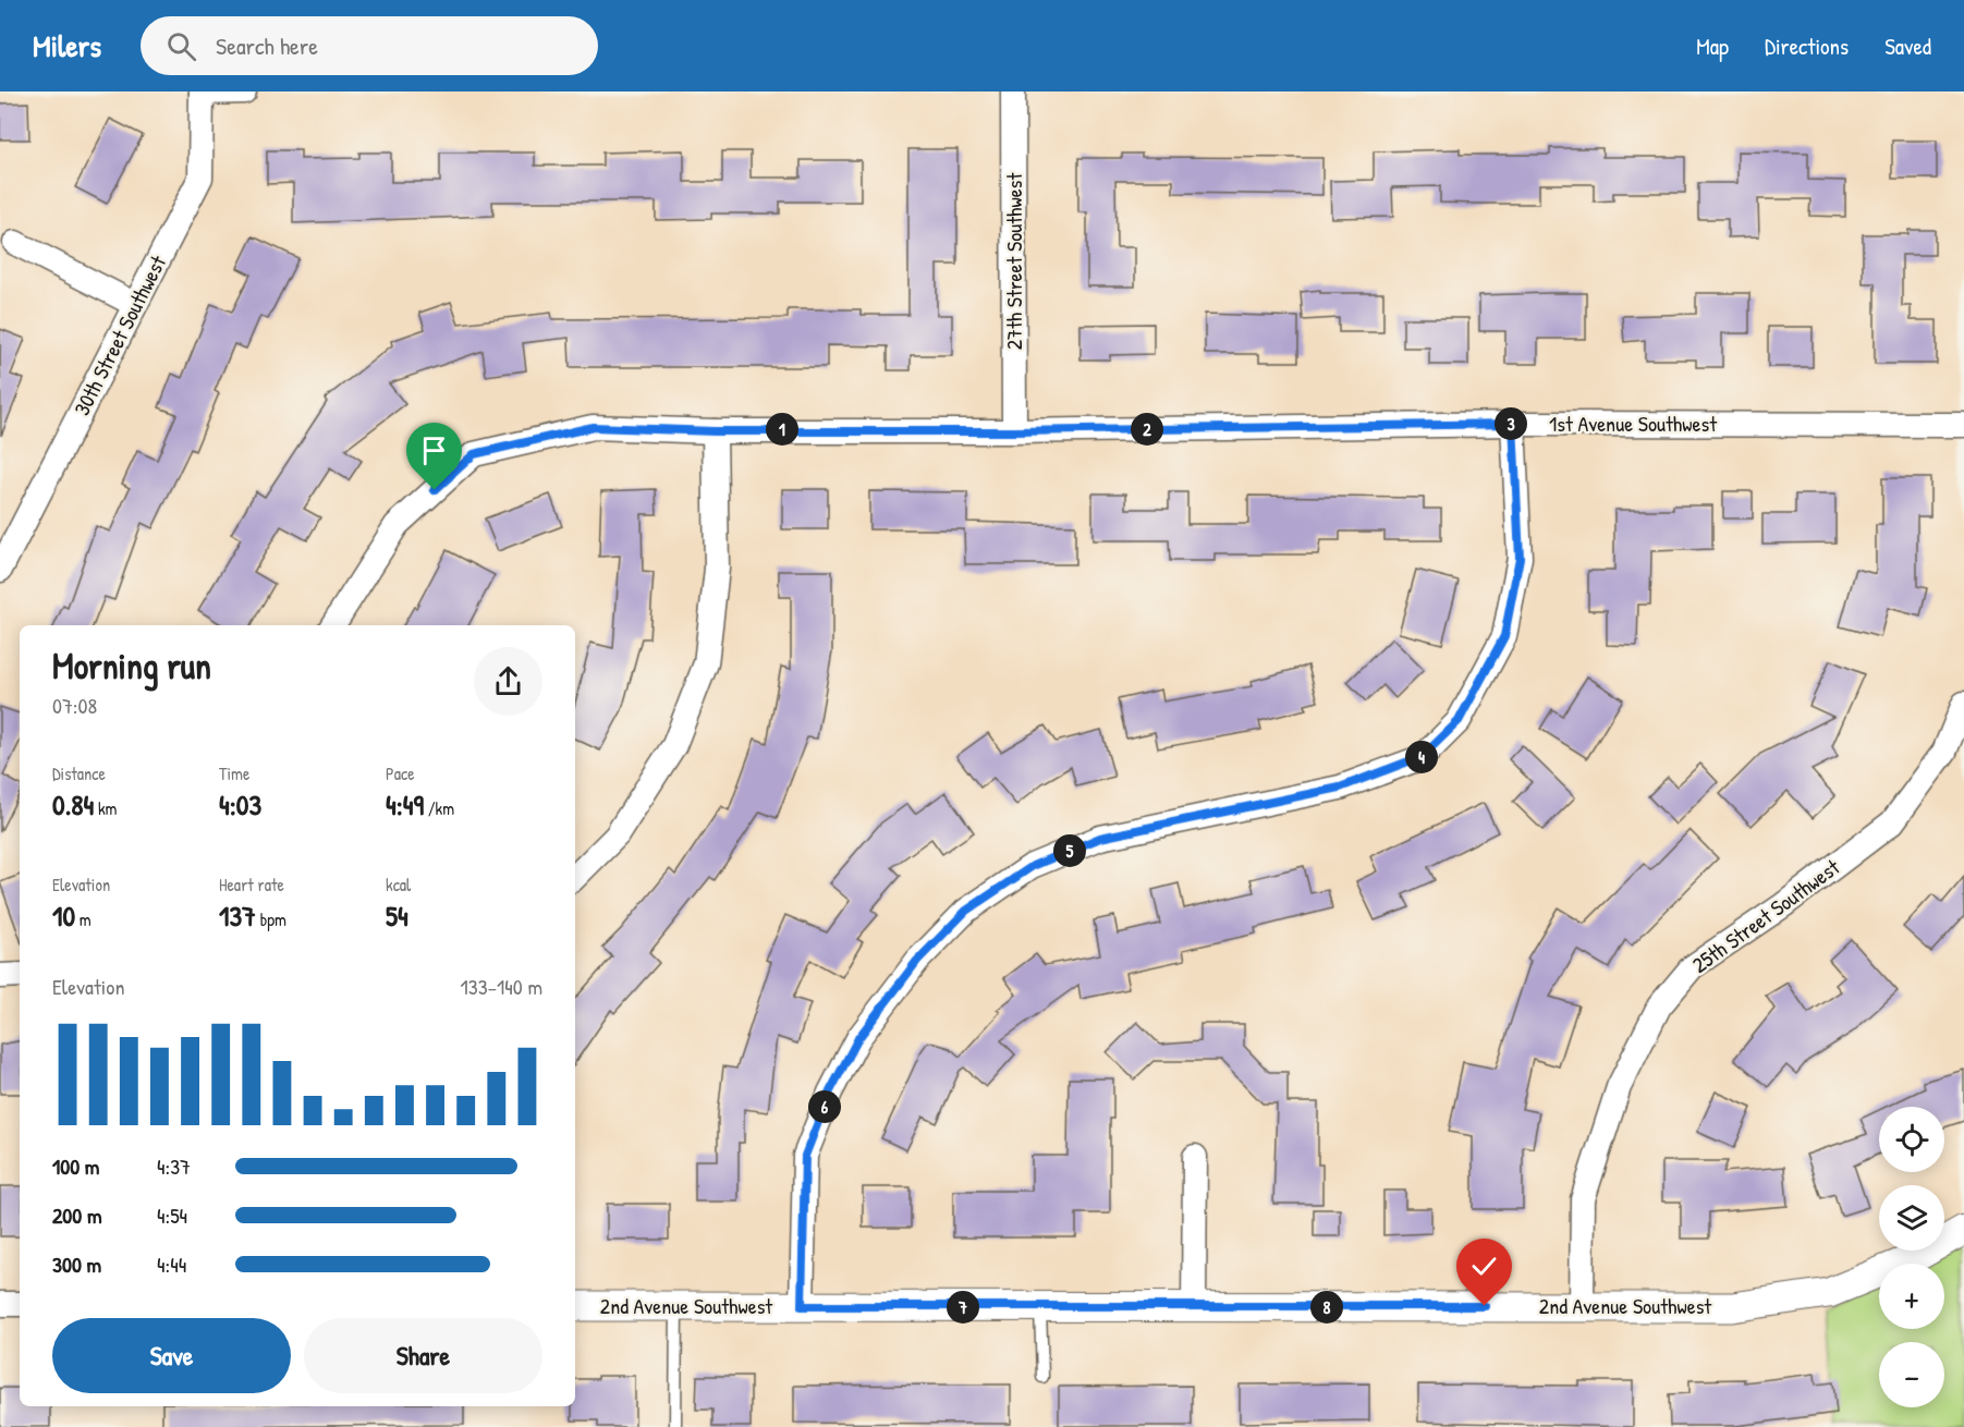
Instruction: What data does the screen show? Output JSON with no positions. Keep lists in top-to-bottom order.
{
  "streets": {
    "street": [
      "27th Street Southwest",
      "30th Street Southwest",
      "1st Avenue Southwest",
      "25th Street Southwest",
      "2nd Avenue Southwest"
    ]
  },
  "crossings": [
    ["27th Street Southwest", "1st Avenue Southwest"],
    ["25th Street Southwest", "2nd Avenue Southwest"]
  ],
  "page": {
    "header": "Milers",
    "search": "Search here",
    "nav": ["Map", "Directions", "Saved"],
    "pins": [
      "3",
      "1",
      "2",
      "4",
      "5",
      "6",
      "7",
      "8"
    ],
    "heading": ["Morning run", "07:08"],
    "stats": [
      ["Distance", "0.84 km"],
      ["Time", "4:03"],
      ["Pace", "4:49 /km"],
      ["Elevation", "10 m"],
      ["Heart rate", "137 bpm"],
      ["kcal", "54"]
    ],
    "chart": ["Elevation", "133–140 m"],
    "map_buttons": ["+", "−"],
    "list": [
      {
        "name": "100 m",
        "note": "4:37"
      },
      {
        "name": "200 m",
        "note": "4:54"
      },
      {
        "name": "300 m",
        "note": "4:44"
      }
    ],
    "buttons": ["Save", "Share"]
  }
}
